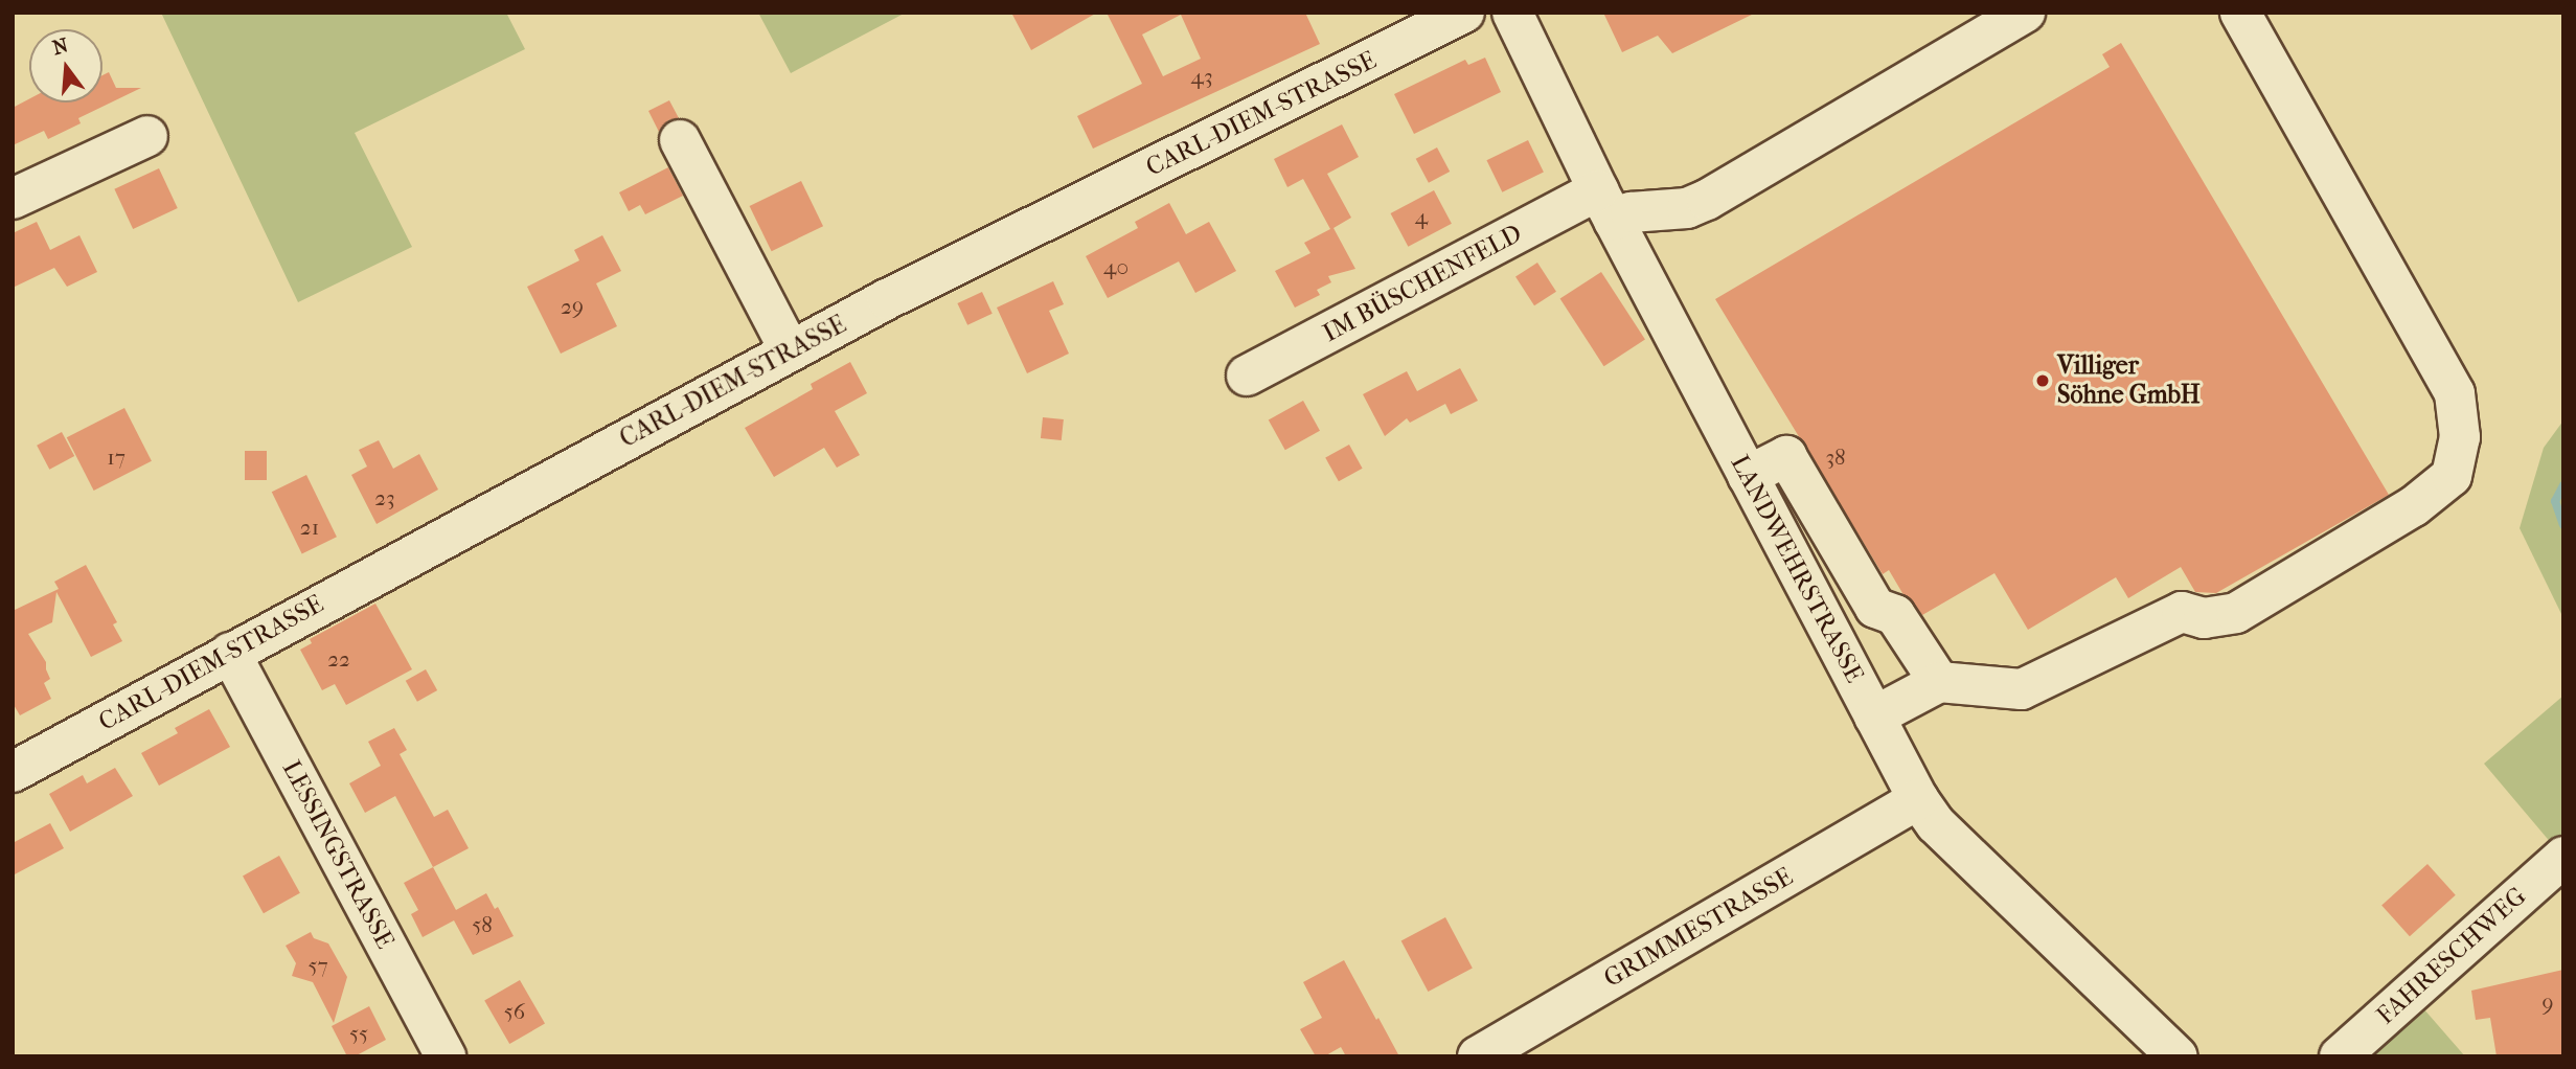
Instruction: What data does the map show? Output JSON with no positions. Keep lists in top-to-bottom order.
{
  "streets": {
    "street": [
      "CARL-DIEM-STRASSE",
      "IM BÜSCHENFELD",
      "LANDWEHRSTRASSE",
      "LESSINGSTRASSE",
      "GRIMMESTRASSE",
      "FAHRESCHWEG"
    ]
  },
  "crossings": [
    ["CARL-DIEM-STRASSE", "LESSINGSTRASSE"],
    ["IM BÜSCHENFELD", "LANDWEHRSTRASSE"],
    ["LANDWEHRSTRASSE", "GRIMMESTRASSE"]
  ],
  "places": ["Villiger Söhne GmbH"],
  "house_numbers": [
    "43",
    "4",
    "40",
    "29",
    "17",
    "38",
    "23",
    "21",
    "22",
    "58",
    "57",
    "9",
    "56",
    "55"
  ],
  "north": "top"
}
